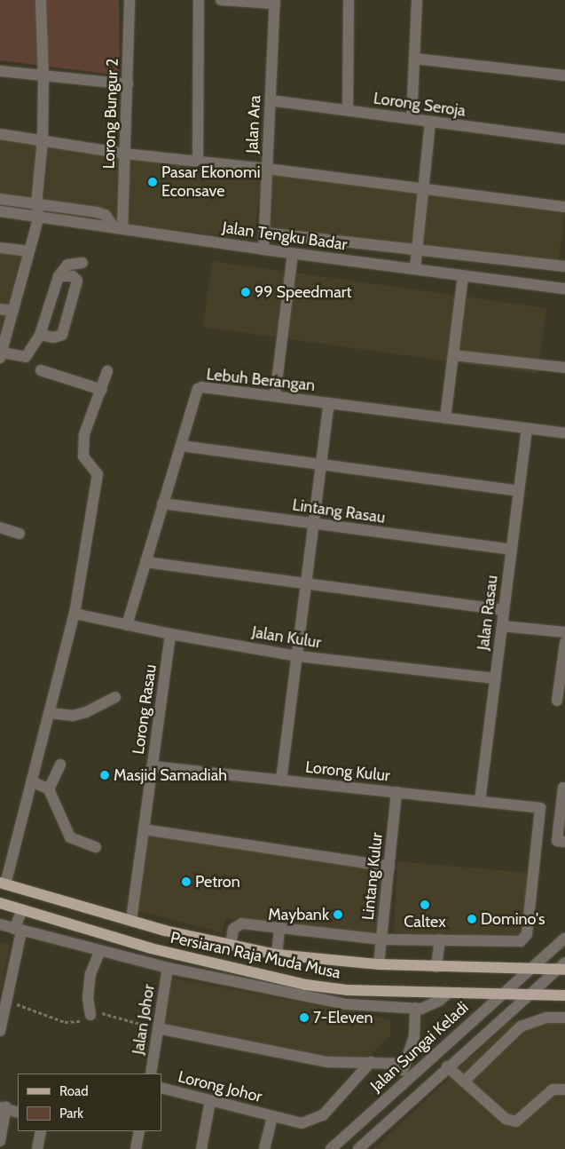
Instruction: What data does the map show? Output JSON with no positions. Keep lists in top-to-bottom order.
{
  "streets": {
    "main road": ["Persiaran Raja Muda Musa"],
    "street": [
      "Lorong Seroja",
      "Lorong Bungur 2",
      "Jalan Ara",
      "Jalan Tengku Badar",
      "Lebuh Berangan",
      "Lintang Rasau",
      "Jalan Rasau",
      "Jalan Kulur",
      "Lorong Rasau",
      "Lorong Kulur",
      "Lintang Kulur",
      "Jalan Johor",
      "Jalan Sungai Keladi",
      "Lorong Johor"
    ]
  },
  "crossings": [
    ["Lorong Seroja", "Jalan Ara"],
    ["Lorong Bungur 2", "Jalan Tengku Badar"],
    ["Jalan Ara", "Jalan Tengku Badar"],
    ["Lebuh Berangan", "Lintang Rasau"],
    ["Lebuh Berangan", "Jalan Rasau"],
    ["Lebuh Berangan", "Jalan Kulur"],
    ["Lintang Rasau", "Jalan Rasau"],
    ["Jalan Rasau", "Jalan Kulur"],
    ["Jalan Rasau", "Lorong Kulur"],
    ["Jalan Kulur", "Lorong Rasau"],
    ["Lorong Rasau", "Lorong Kulur"],
    ["Lorong Rasau", "Persiaran Raja Muda Musa"],
    ["Lorong Kulur", "Lintang Kulur"],
    ["Lintang Kulur", "Persiaran Raja Muda Musa"],
    ["Persiaran Raja Muda Musa", "Jalan Sungai Keladi"]
  ],
  "places": [
    "Pasar Ekonomi Econsave",
    "99 Speedmart",
    "Masjid Samadiah",
    "Petron",
    "Caltex",
    "Maybank",
    "Domino's",
    "7-Eleven"
  ],
  "legend": ["Road", "Park"]
}
